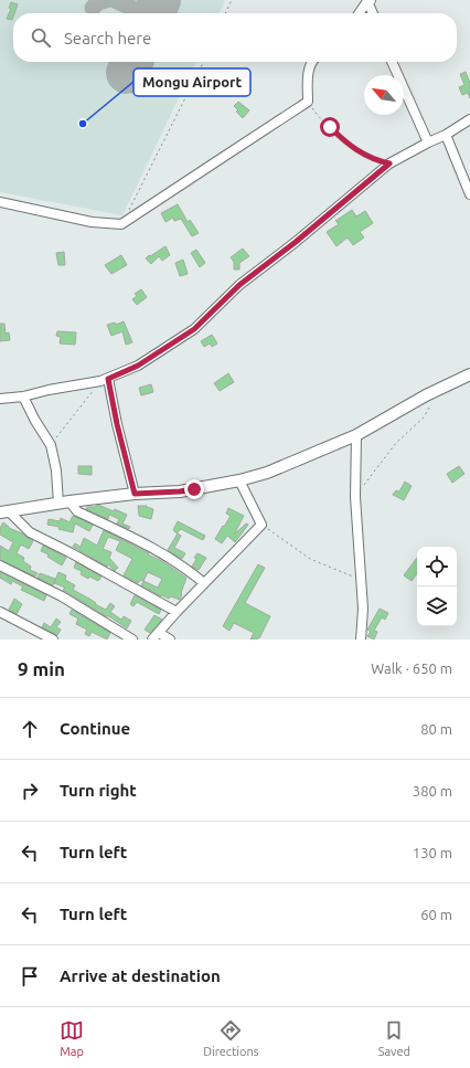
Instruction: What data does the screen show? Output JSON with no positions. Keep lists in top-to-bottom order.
{
  "places": ["Mongu Airport"],
  "north": "top left",
  "page": {
    "search": "Search here",
    "heading": ["9 min", "Walk · 650 m"],
    "list": [
      ["Continue", "80 m"],
      ["Turn right", "380 m"],
      ["Turn left", "130 m"],
      ["Turn left", "60 m"],
      "Arrive at destination"
    ],
    "nav": ["Map", "Directions", "Saved"]
  }
}
